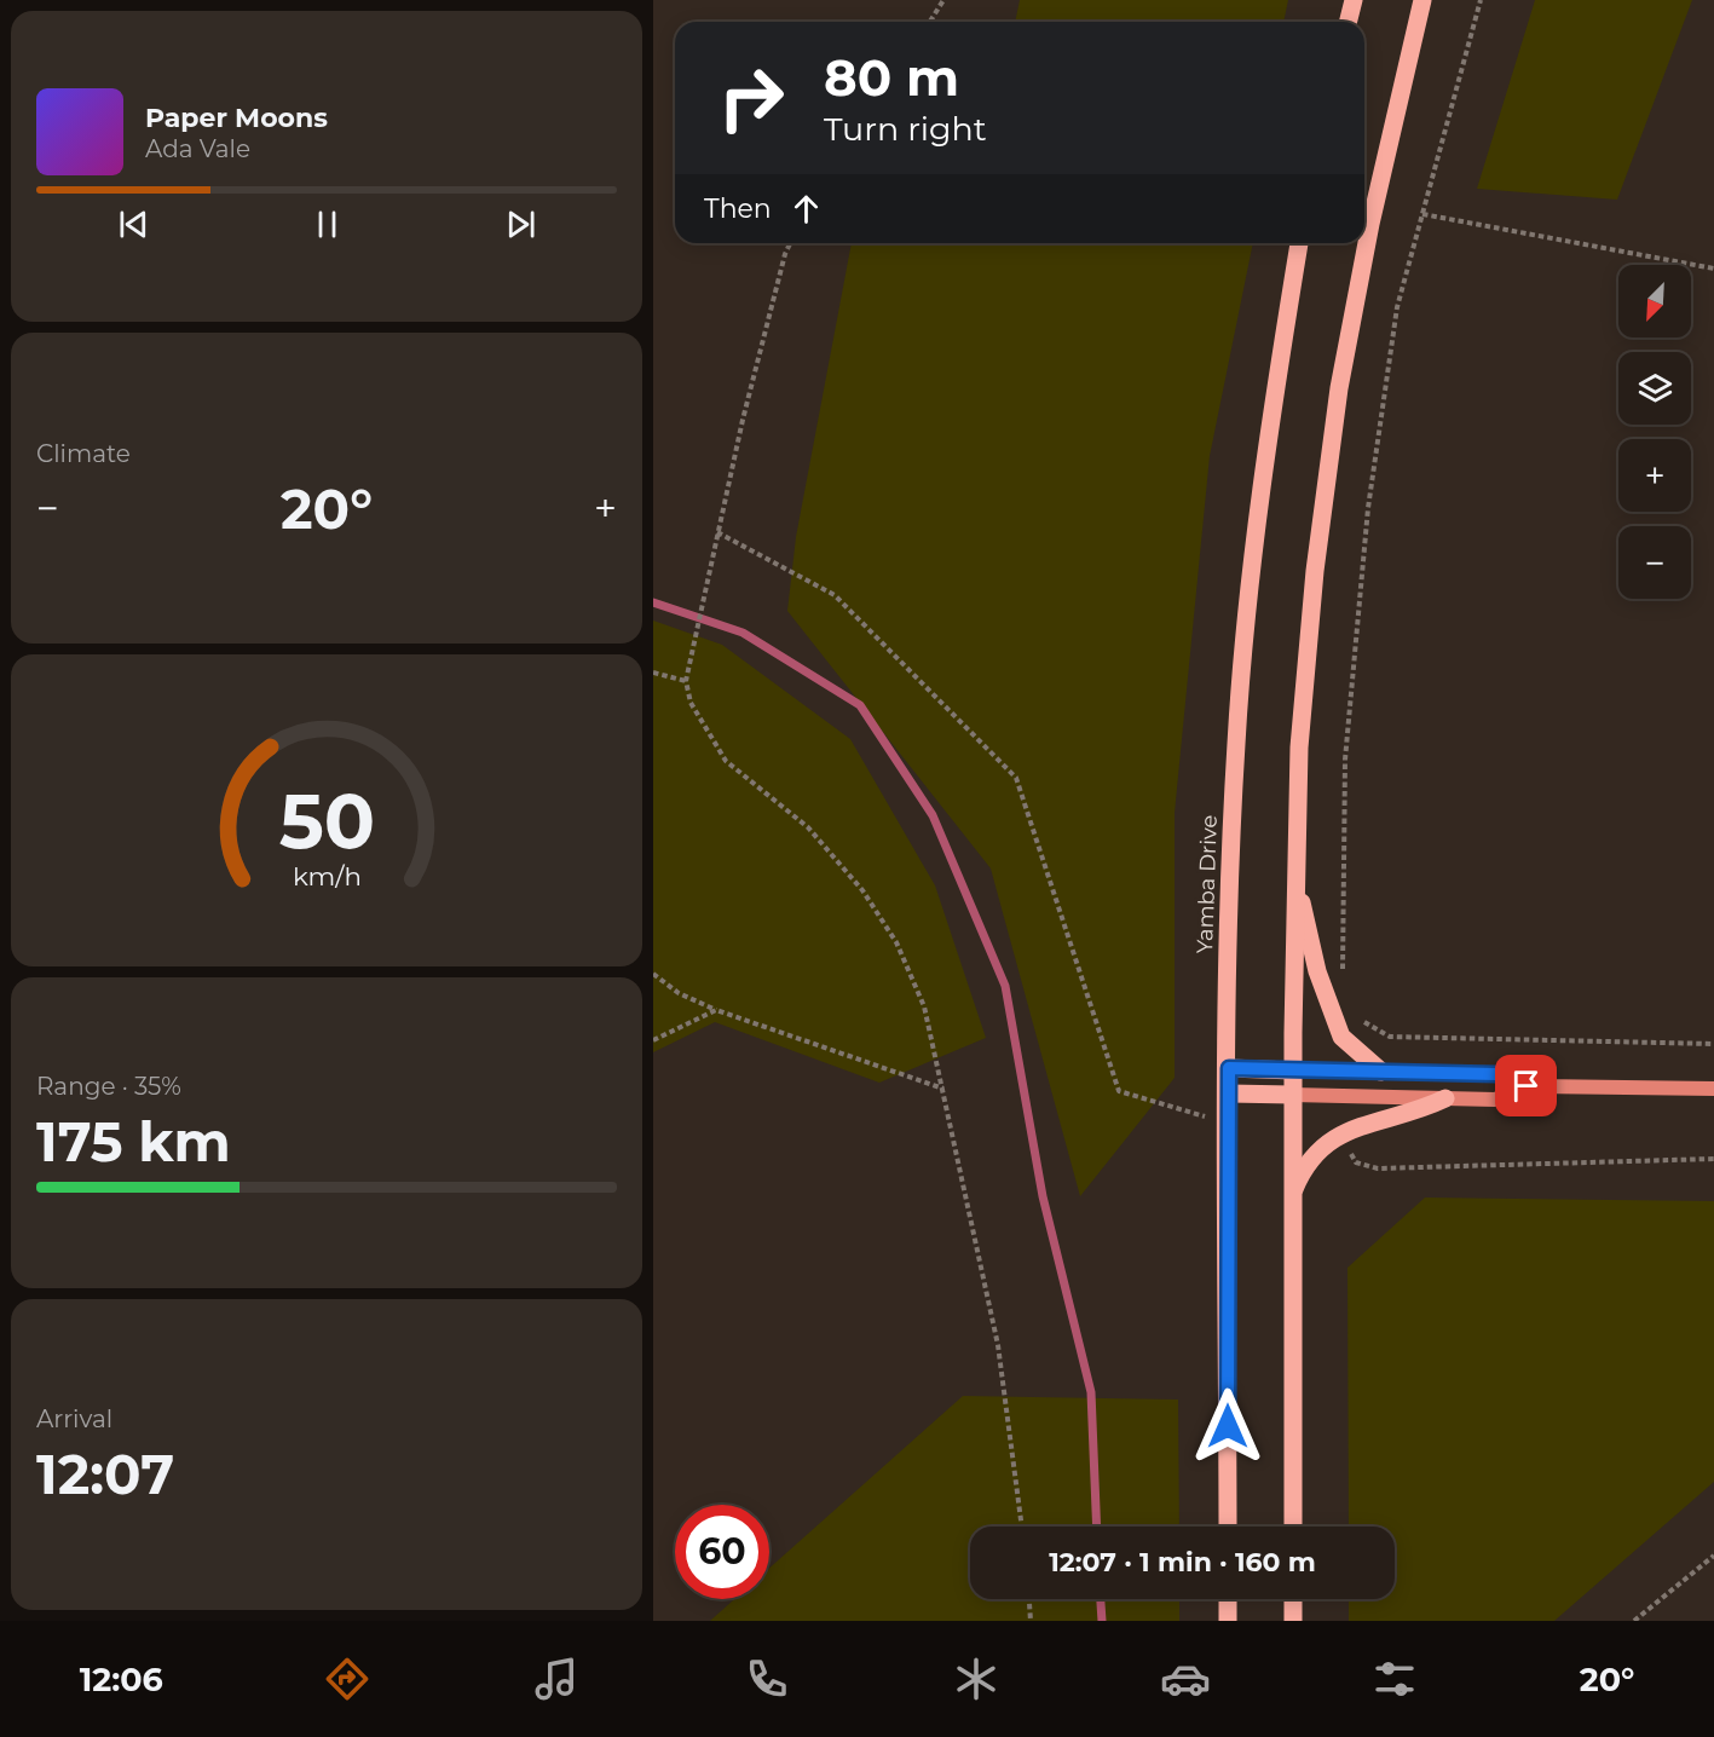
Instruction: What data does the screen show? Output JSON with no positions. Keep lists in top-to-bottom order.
{
  "streets": {
    "main road": ["Yamba Drive"]
  },
  "north": "bottom left",
  "page": {
    "turn": ["80 m", "Turn right"],
    "song": ["Paper Moons", "Ada Vale"],
    "then": "Then",
    "map_buttons": ["+", "−"],
    "tile": [
      "Climate",
      ["Range · 35%", "175 km"],
      ["Arrival", "12:07"]
    ],
    "heat": ["−", "20°", "+"],
    "limit": "60",
    "trip": "12:07 · 1 min · 160 m",
    "tabs": ["12:06", "20°"],
    "gauge": ["50", "km/h"]
  }
}
